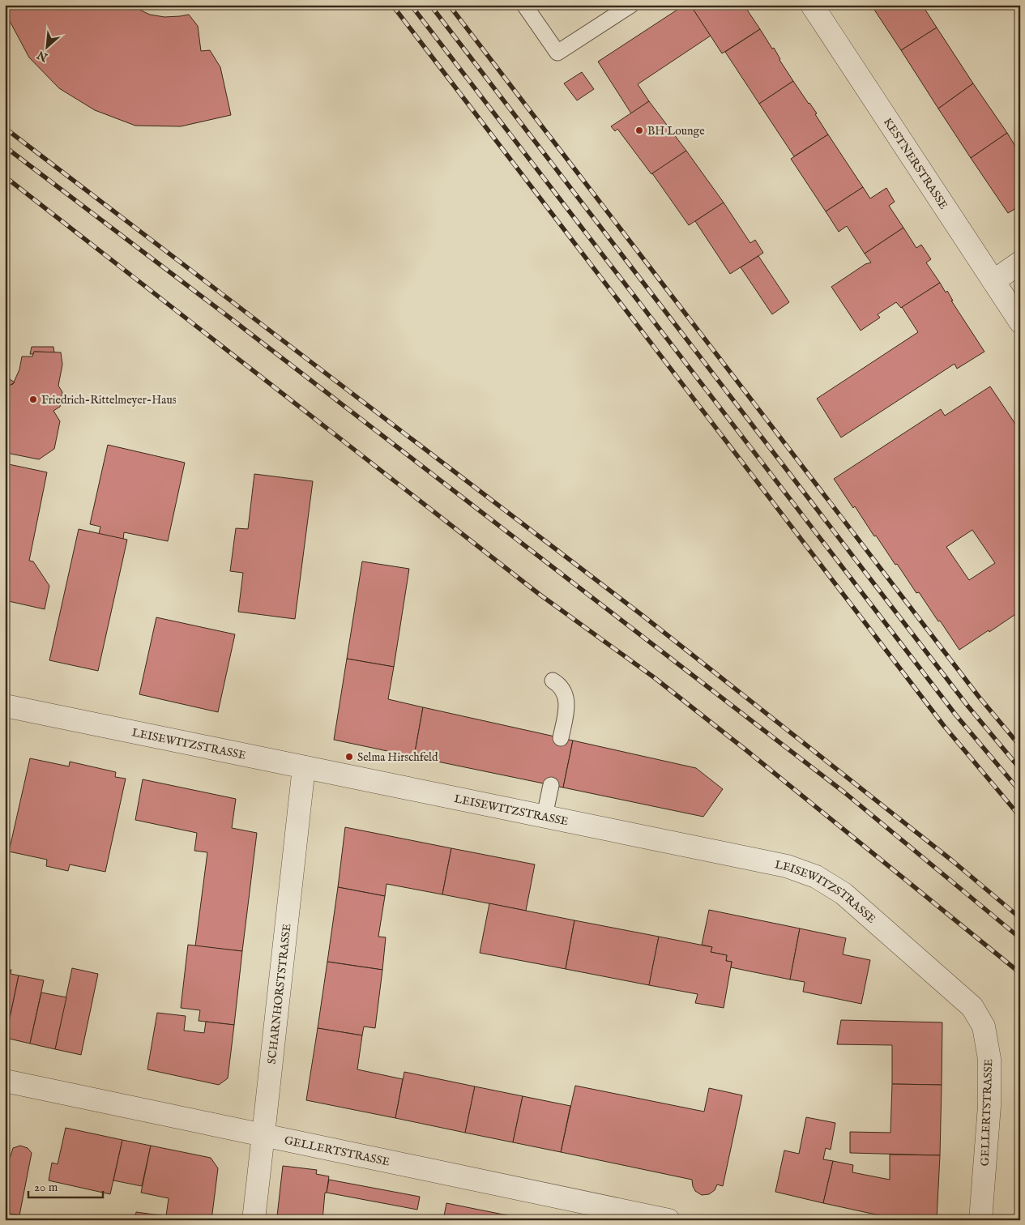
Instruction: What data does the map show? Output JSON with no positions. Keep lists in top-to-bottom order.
{
  "streets": {
    "street": [
      "KESTNERSTRASSE",
      "LEISEWITZSTRASSE",
      "SCHARNHORSTSTRASSE",
      "GELLERTSTRASSE"
    ]
  },
  "crossings": [
    ["LEISEWITZSTRASSE", "SCHARNHORSTSTRASSE"],
    ["LEISEWITZSTRASSE", "GELLERTSTRASSE"],
    ["SCHARNHORSTSTRASSE", "GELLERTSTRASSE"]
  ],
  "places": ["BH Lounge", "Friedrich-Rittelmeyer-Haus", "Selma Hirschfeld"],
  "scale_bar": "20 m",
  "north": "bottom left"
}
